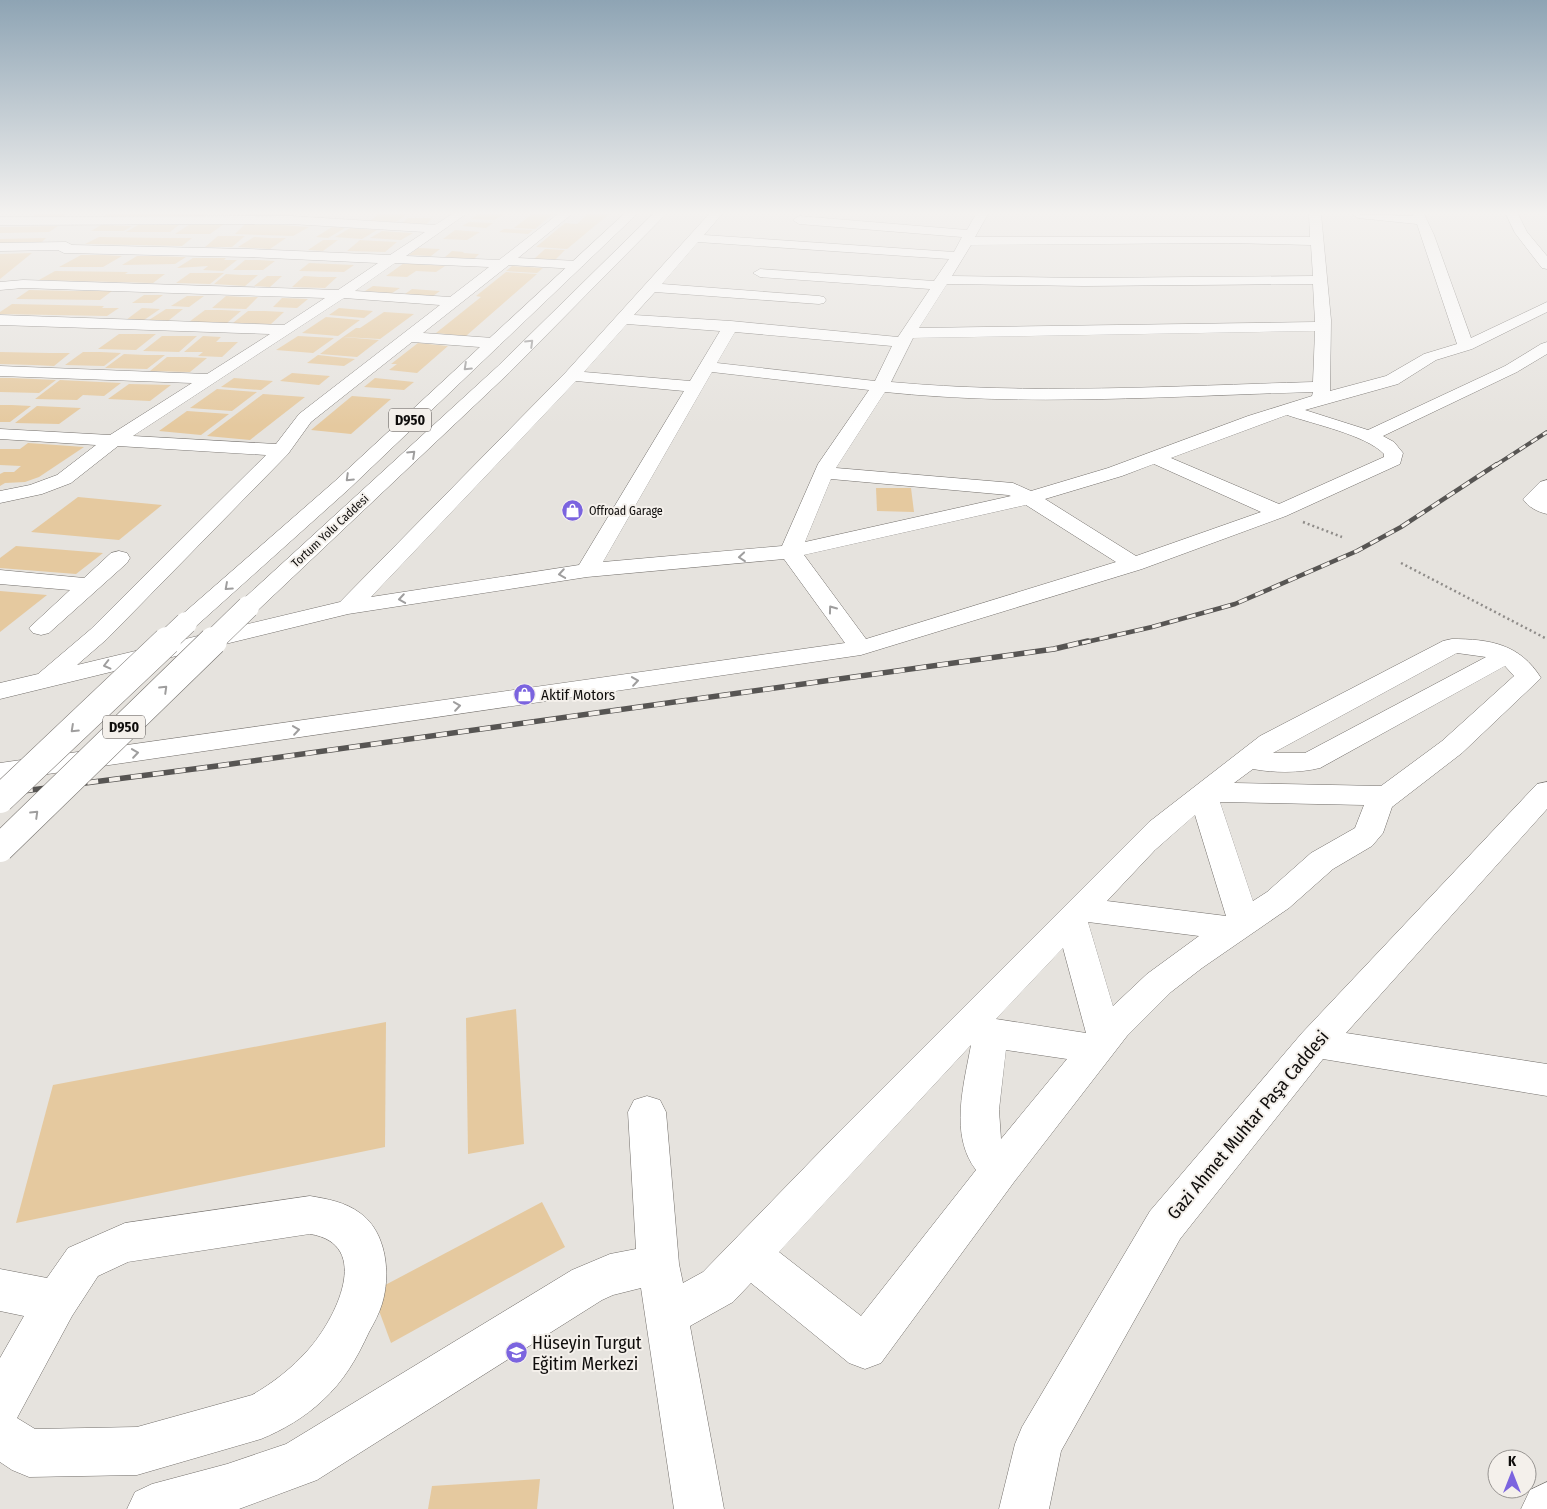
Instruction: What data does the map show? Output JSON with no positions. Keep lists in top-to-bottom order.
{
  "streets": {
    "main road": ["D950", "Tortum Yolu Caddesi", "Gazi Ahmet Muhtar Paşa Caddesi"]
  },
  "places": {
    "shop": ["Offroad Garage", "Aktif Motors"],
    "school or university": ["Hüseyin Turgut Eğitim Merkezi"]
  },
  "north": "top"
}
